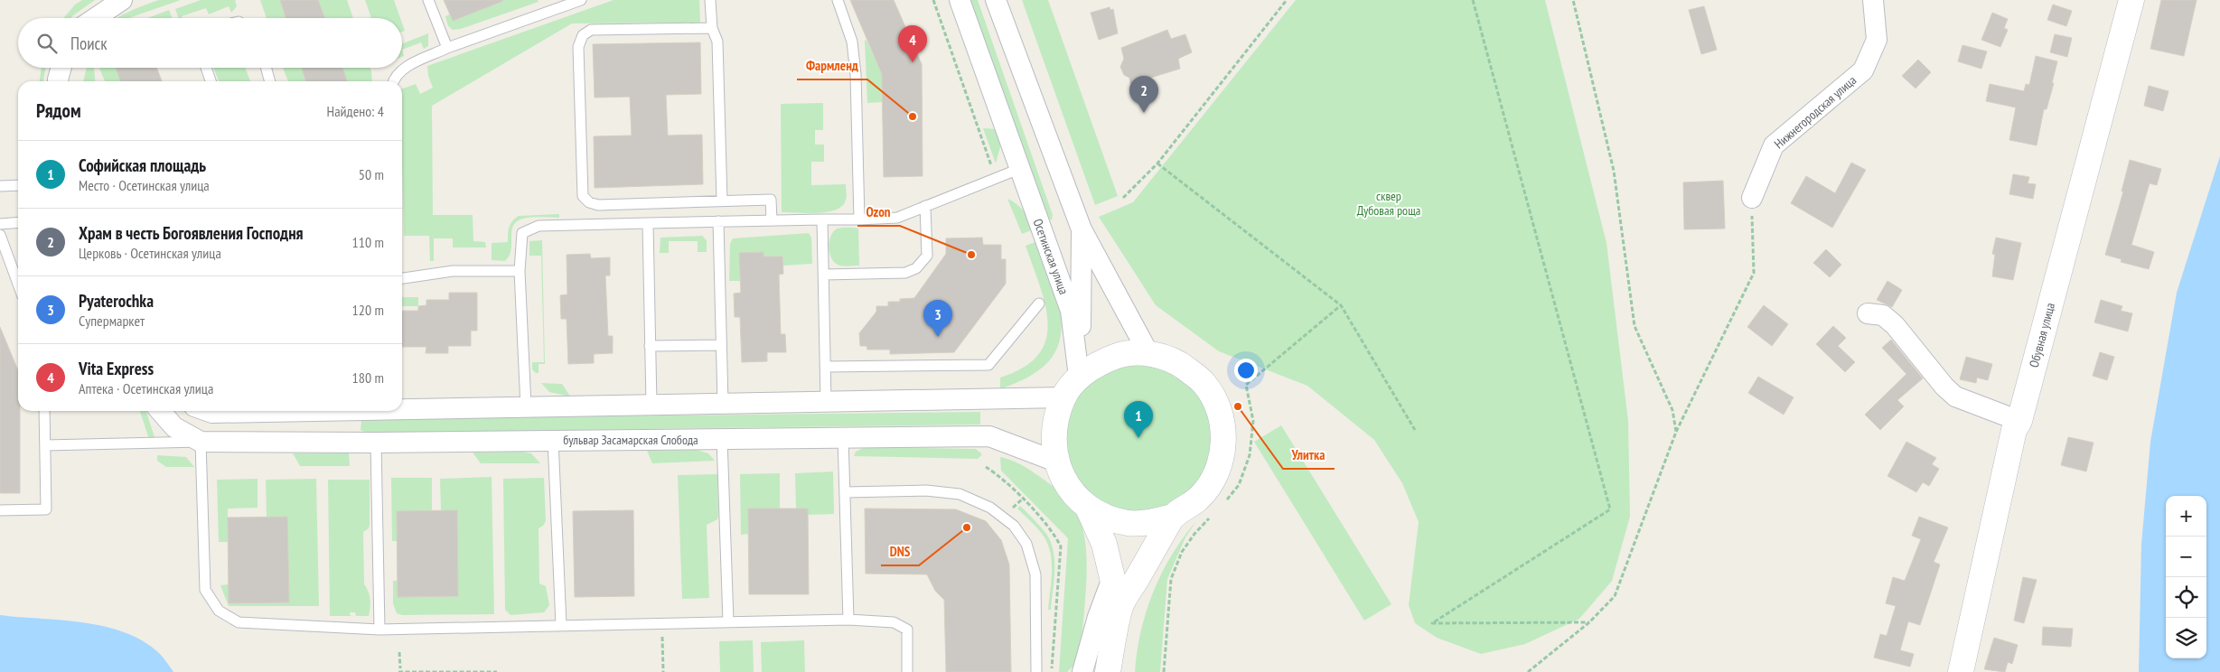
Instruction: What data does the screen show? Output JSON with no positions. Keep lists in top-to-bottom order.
{
  "streets": {
    "street": [
      "Нижнегородская улица",
      "Осетинская улица",
      "Обувная улица",
      "бульвар Засамарская Слобода"
    ]
  },
  "parks": ["сквер Дубовая роща"],
  "places": [
    "Фармленд",
    "Ozon",
    "Улитка",
    "DNS"
  ],
  "page": {
    "search": "Поиск",
    "pins": [
      "4",
      "2",
      "3",
      "1"
    ],
    "heading": ["Рядом", "Найдено: 4"],
    "list": [
      {
        "mark": "1",
        "name": "Софийская площадь",
        "note": "Место · Осетинская улица",
        "value": "50 m"
      },
      {
        "mark": "2",
        "name": "Храм в честь Богоявления Господня",
        "note": "Церковь · Осетинская улица",
        "value": "110 m"
      },
      {
        "mark": "3",
        "name": "Pyaterochka",
        "note": "Супермаркет",
        "value": "120 m"
      },
      {
        "mark": "4",
        "name": "Vita Express",
        "note": "Аптека · Осетинская улица",
        "value": "180 m"
      }
    ],
    "map_buttons": ["+", "−"]
  }
}
